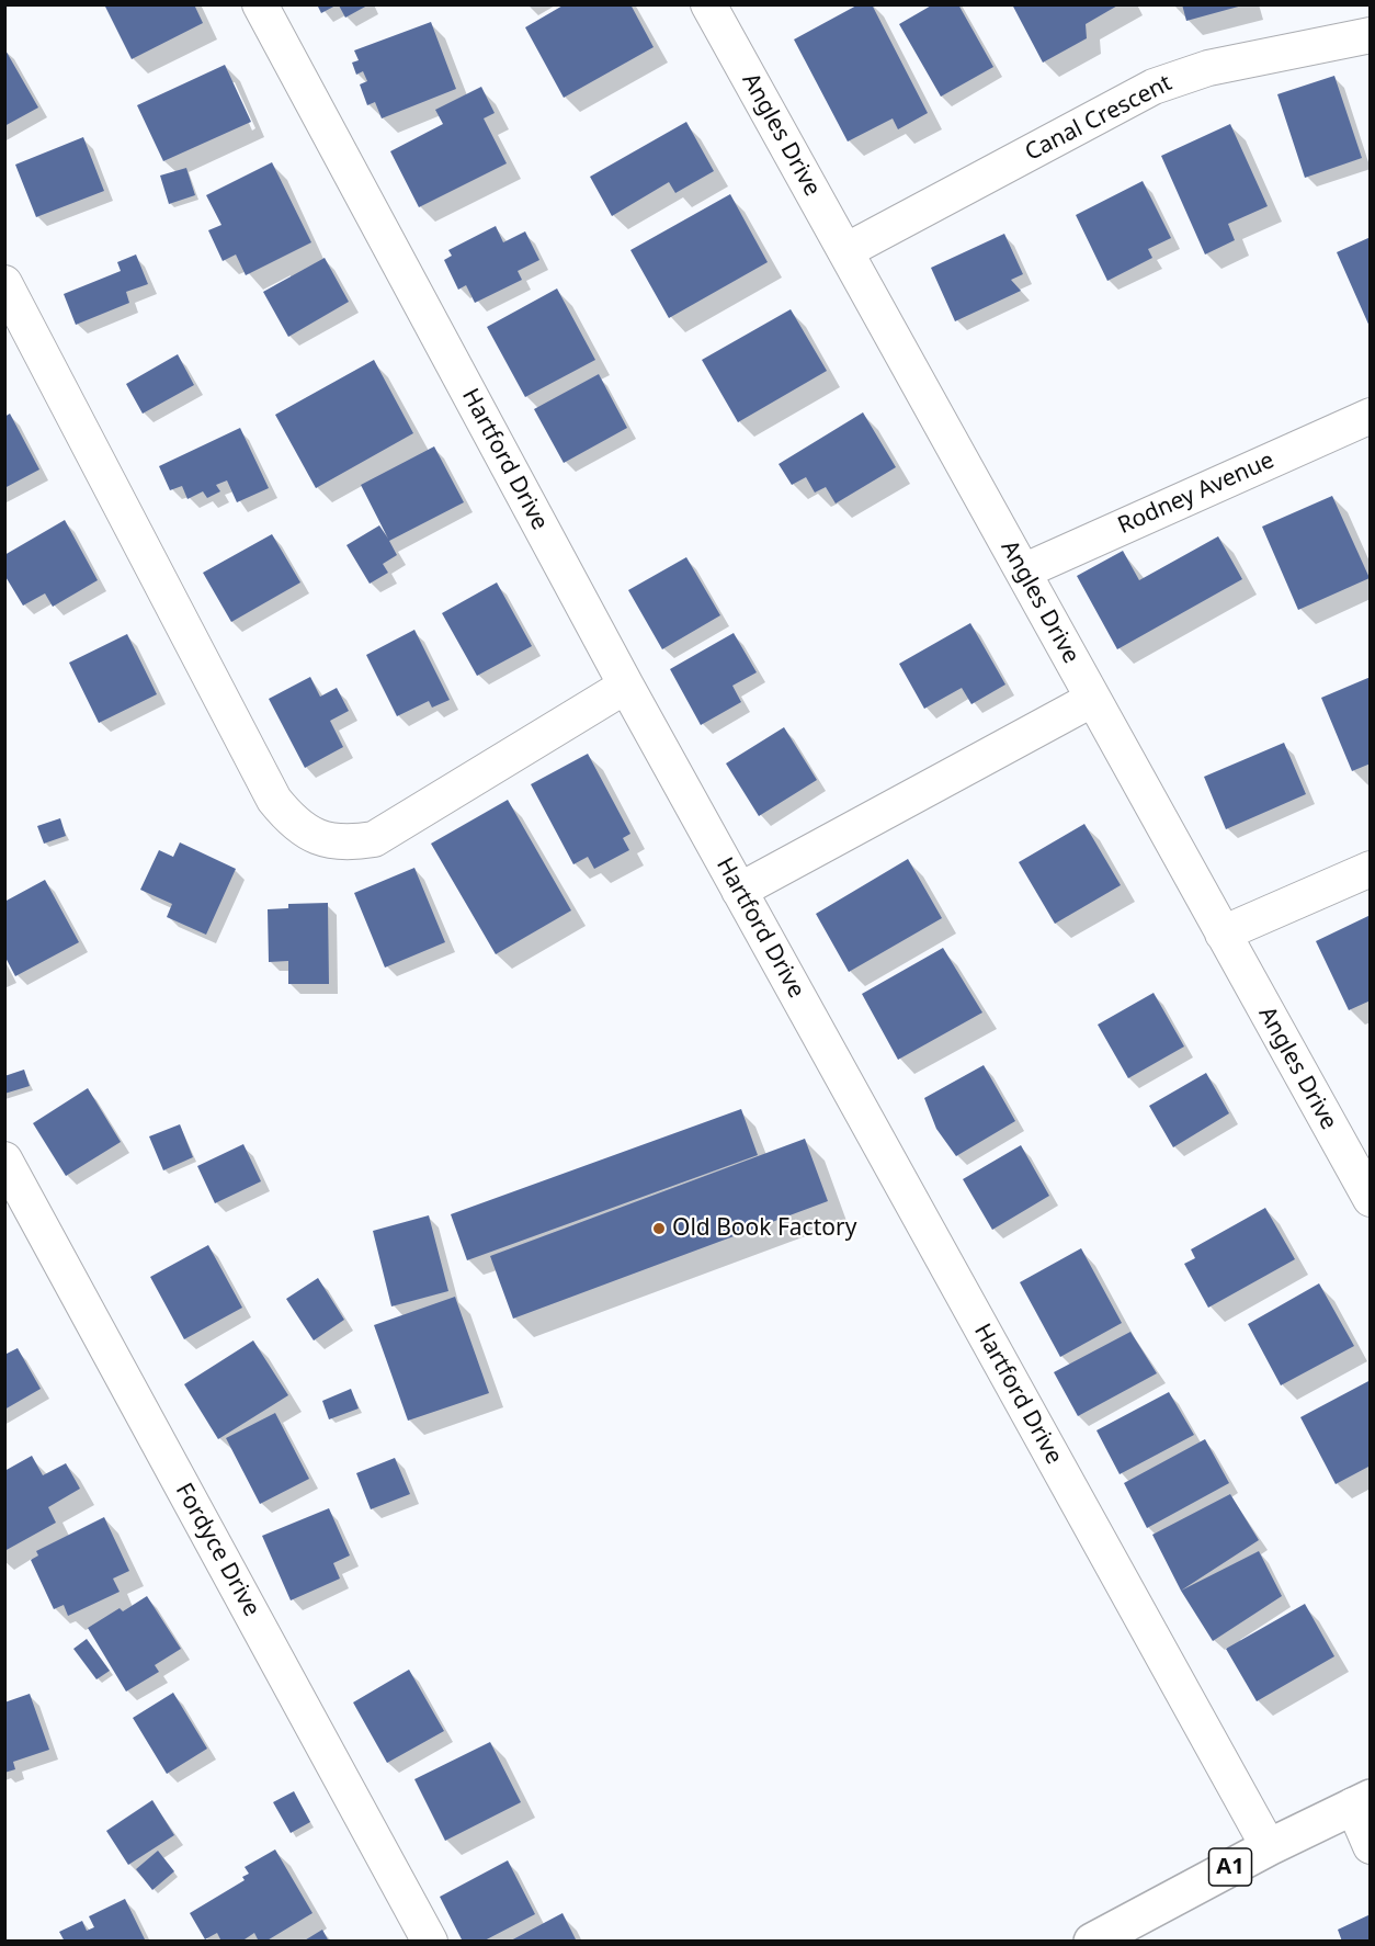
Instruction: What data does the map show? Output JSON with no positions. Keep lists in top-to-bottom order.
{
  "streets": {
    "main road": ["A1"],
    "street": [
      "Canal Crescent",
      "Angles Drive",
      "Hartford Drive",
      "Rodney Avenue",
      "Fordyce Drive"
    ]
  },
  "crossings": [
    ["Canal Crescent", "Angles Drive"],
    ["Angles Drive", "Rodney Avenue"],
    ["Hartford Drive", "A1"]
  ],
  "places": ["Old Book Factory"]
}
